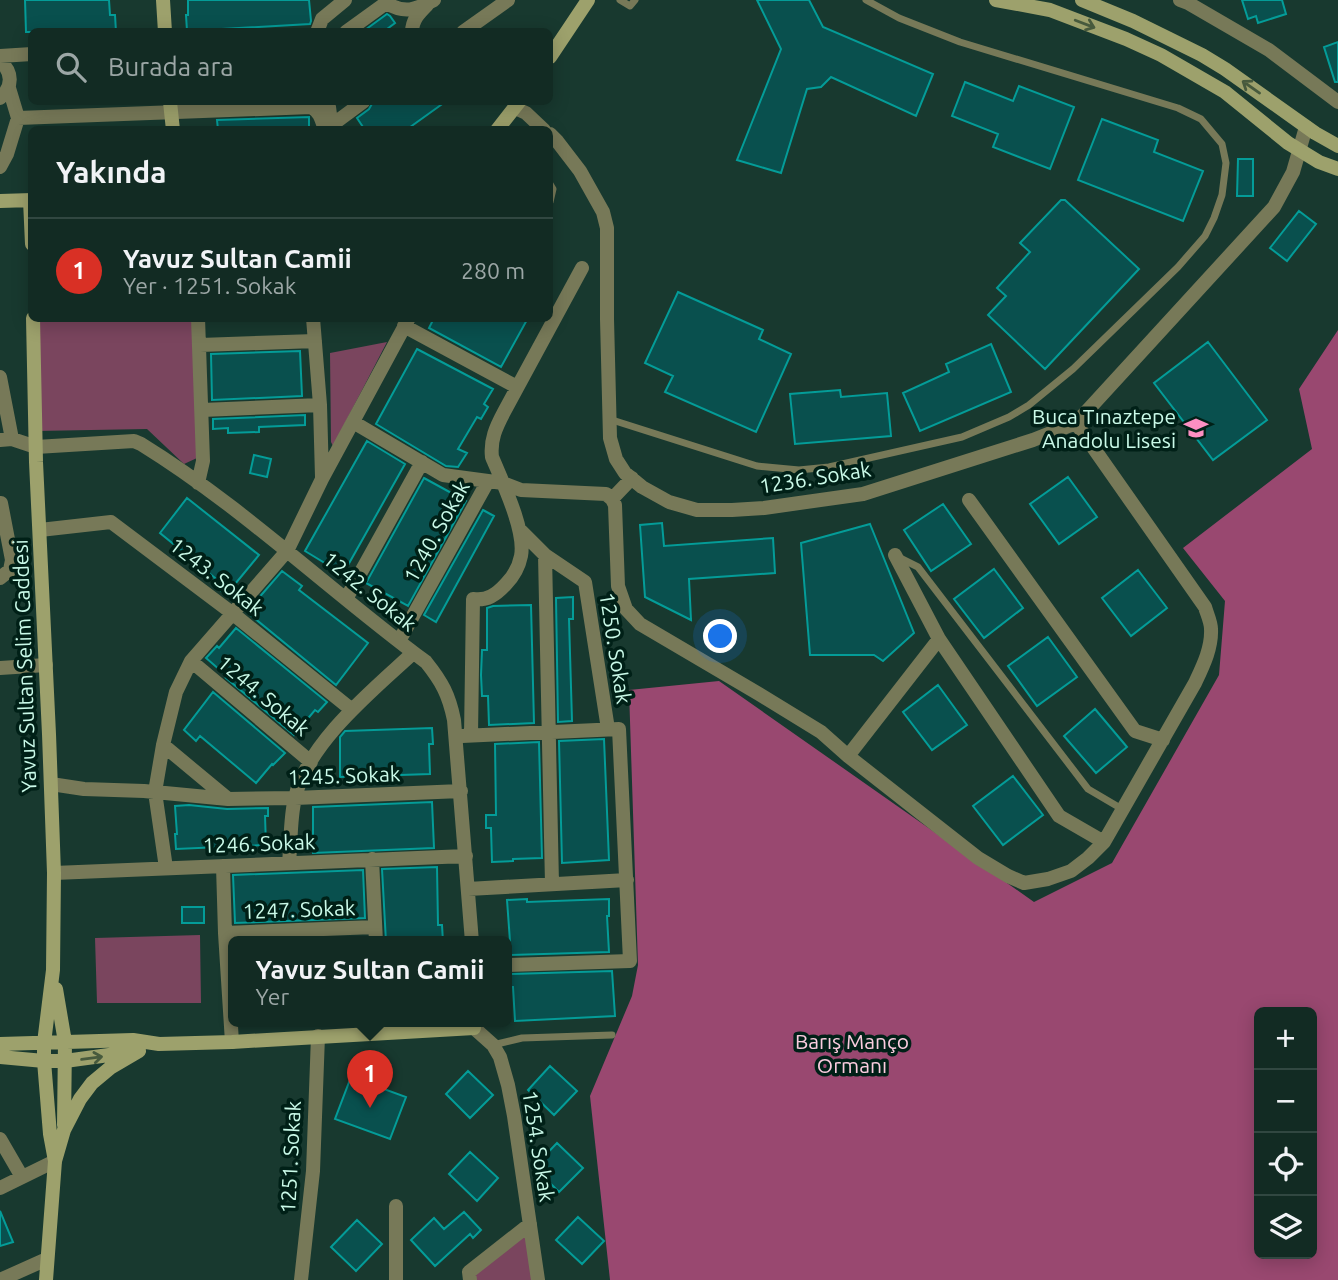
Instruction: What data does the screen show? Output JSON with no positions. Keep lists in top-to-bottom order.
{
  "streets": {
    "main road": ["Yavuz Sultan Selim Caddesi"],
    "street": [
      "1236. Sokak",
      "1240. Sokak",
      "1243. Sokak",
      "1242. Sokak",
      "1250. Sokak",
      "1244. Sokak",
      "1245. Sokak",
      "1246. Sokak",
      "1247. Sokak",
      "1254. Sokak",
      "1251. Sokak"
    ]
  },
  "crossings": [
    ["1240. Sokak", "1242. Sokak"],
    ["1243. Sokak", "Yavuz Sultan Selim Caddesi"],
    ["1242. Sokak", "Yavuz Sultan Selim Caddesi"],
    ["1242. Sokak", "1245. Sokak"],
    ["1242. Sokak", "1246. Sokak"],
    ["Yavuz Sultan Selim Caddesi", "1245. Sokak"],
    ["Yavuz Sultan Selim Caddesi", "1246. Sokak"]
  ],
  "parks": ["Barış Manço Ormanı"],
  "places": {
    "school or university": ["Buca Tınaztepe Anadolu Lisesi"]
  },
  "page": {
    "search": "Burada ara",
    "heading": "Yakında",
    "list": [
      {
        "mark": "1",
        "name": "Yavuz Sultan Camii",
        "note": "Yer · 1251. Sokak",
        "value": "280 m"
      }
    ],
    "popup": ["Yavuz Sultan Camii", "Yer"],
    "map_buttons": ["+", "−"],
    "pins": "1"
  }
}
